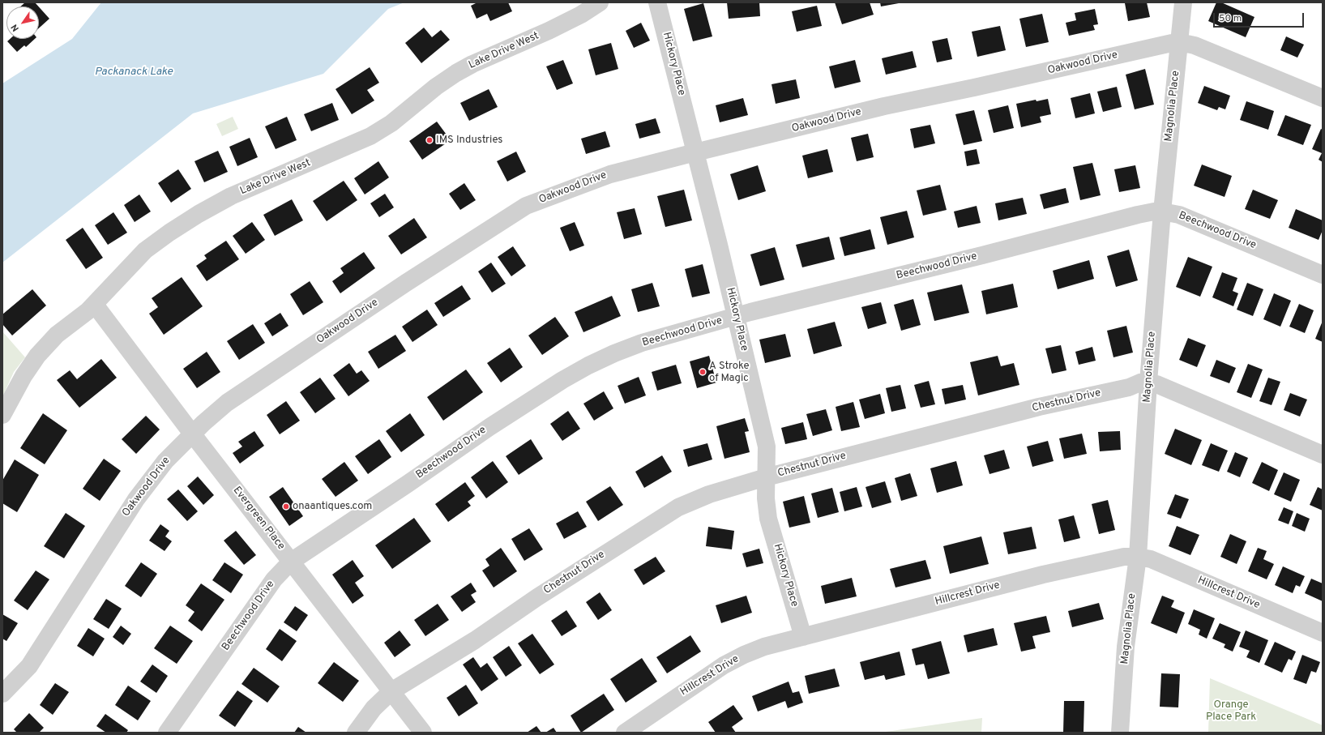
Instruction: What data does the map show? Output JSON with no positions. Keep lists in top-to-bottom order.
{
  "streets": {
    "street": [
      "Lake Drive West",
      "Oakwood Drive",
      "Hickory Place",
      "Magnolia Place",
      "Beechwood Drive",
      "Chestnut Drive",
      "Evergreen Place",
      "Hillcrest Drive"
    ]
  },
  "crossings": [
    ["Lake Drive West", "Evergreen Place"],
    ["Oakwood Drive", "Hickory Place"],
    ["Oakwood Drive", "Magnolia Place"],
    ["Oakwood Drive", "Evergreen Place"],
    ["Hickory Place", "Beechwood Drive"],
    ["Hickory Place", "Chestnut Drive"],
    ["Hickory Place", "Hillcrest Drive"],
    ["Magnolia Place", "Beechwood Drive"],
    ["Magnolia Place", "Chestnut Drive"],
    ["Magnolia Place", "Hillcrest Drive"],
    ["Beechwood Drive", "Evergreen Place"],
    ["Chestnut Drive", "Evergreen Place"]
  ],
  "water": ["Packanack Lake"],
  "parks": ["Orange Place Park"],
  "places": ["IMS Industries", "A Stroke of Magic", "onaantiques.com"],
  "scale_bar": "50 m",
  "north": "bottom left"
}
